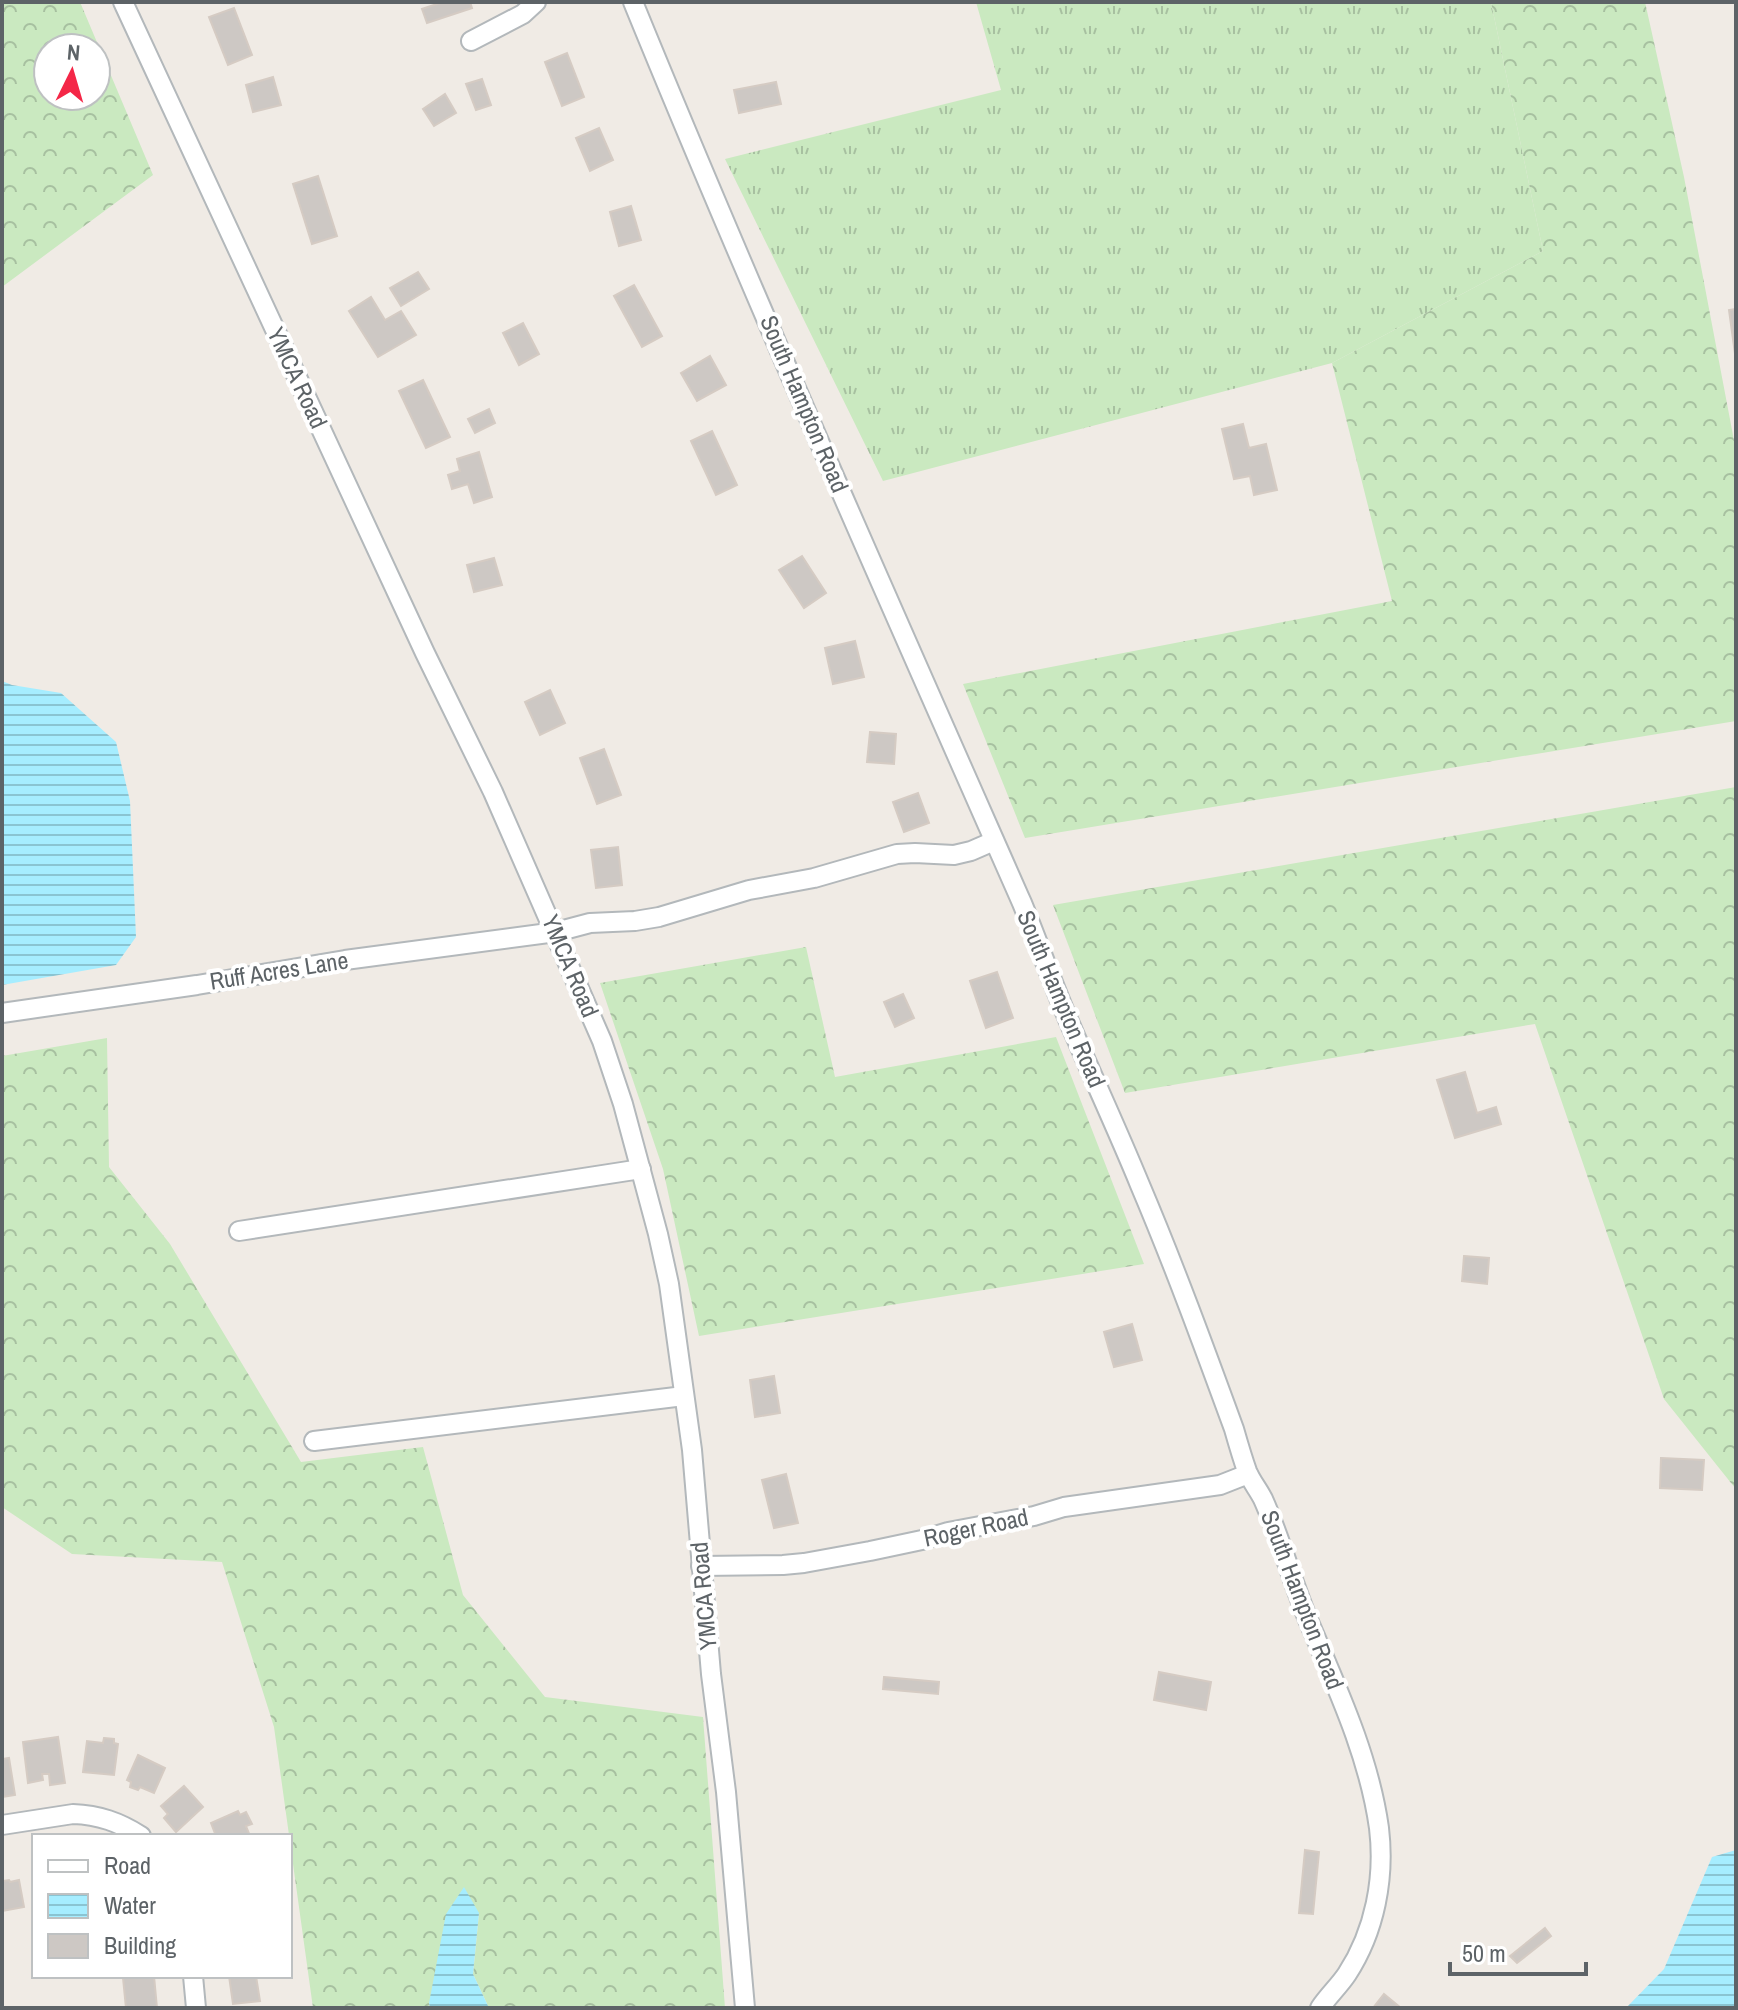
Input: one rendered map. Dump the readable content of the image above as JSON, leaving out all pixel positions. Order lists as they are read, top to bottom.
{
  "streets": {
    "street": [
      "YMCA Road",
      "South Hampton Road",
      "Ruff Acres Lane",
      "Roger Road"
    ]
  },
  "crossings": [
    ["YMCA Road", "Ruff Acres Lane"],
    ["YMCA Road", "Roger Road"],
    ["South Hampton Road", "Ruff Acres Lane"],
    ["South Hampton Road", "Roger Road"]
  ],
  "legend": ["Road", "Water", "Building"],
  "scale_bar": "50 m",
  "north": "top"
}
